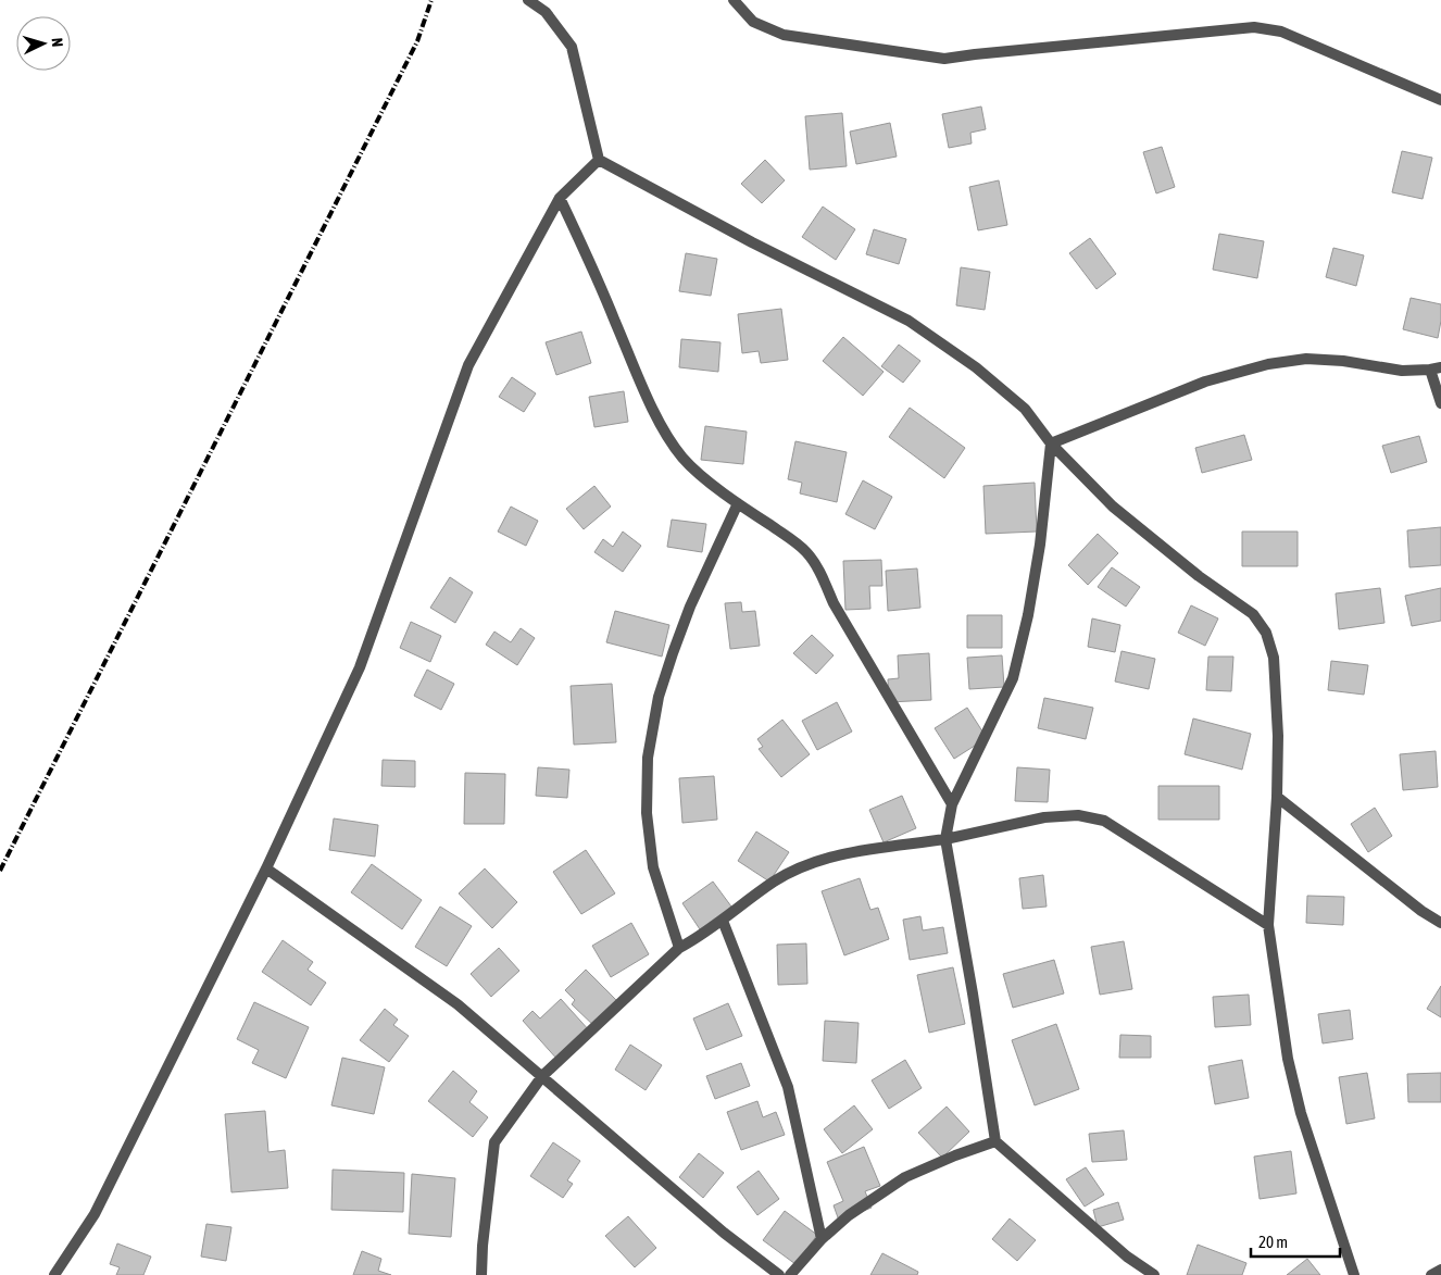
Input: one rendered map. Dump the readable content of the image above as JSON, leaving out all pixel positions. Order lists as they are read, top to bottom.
{
  "scale_bar": "20 m",
  "north": "right"
}
